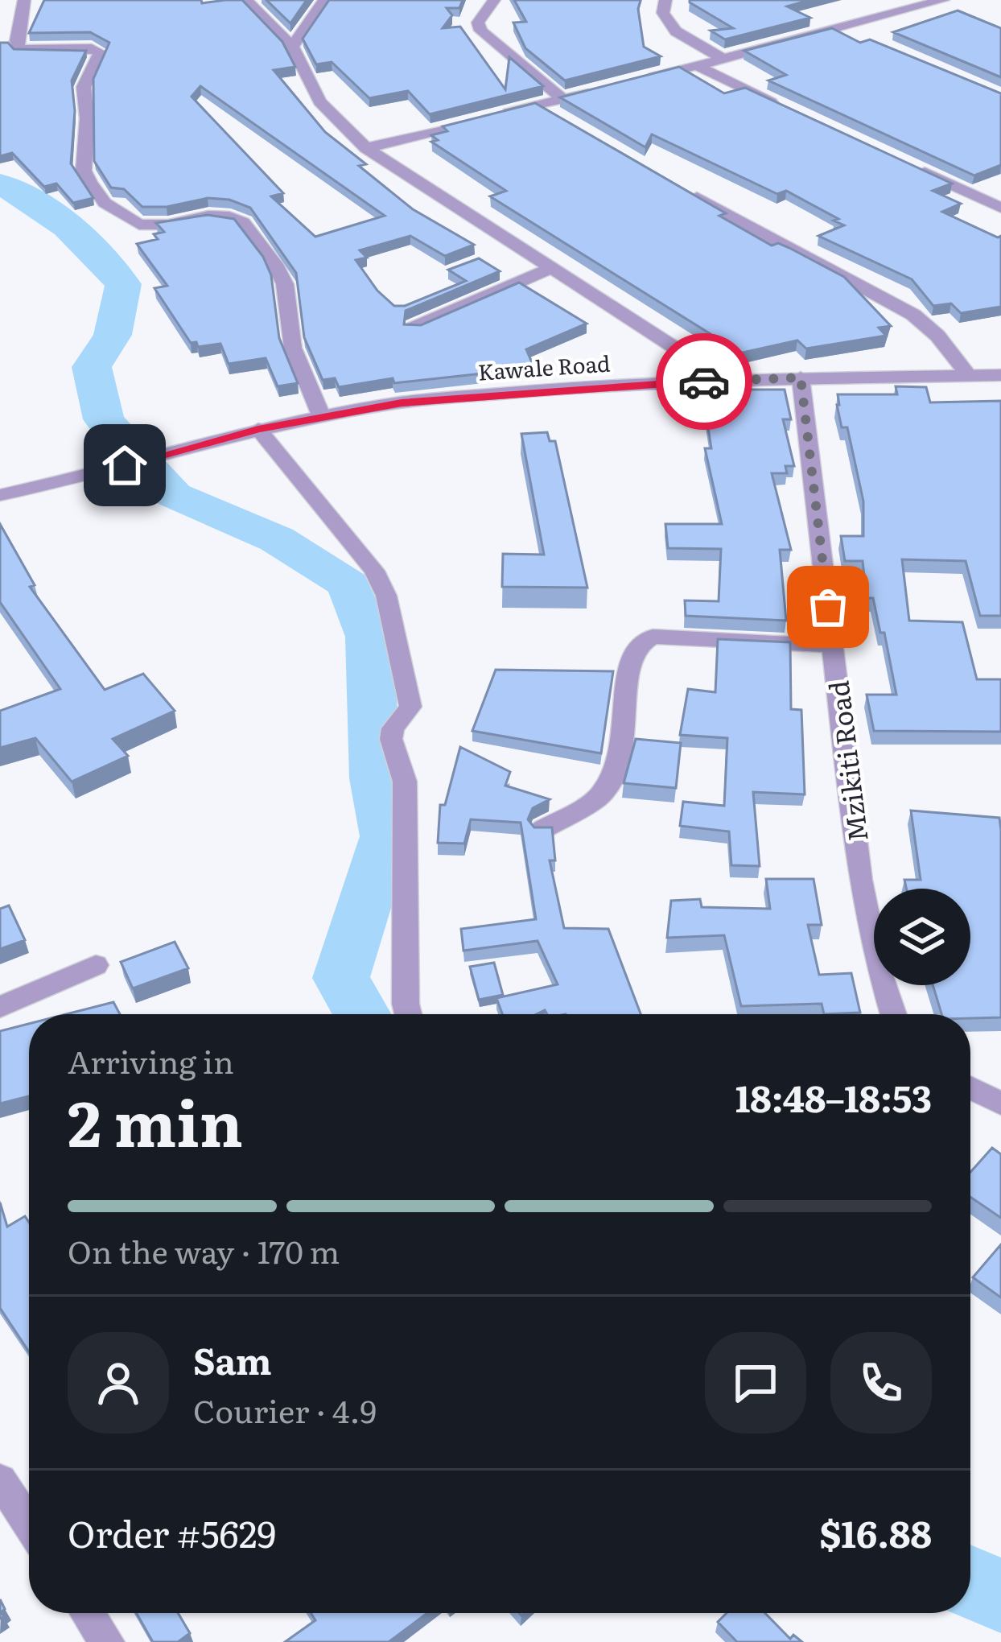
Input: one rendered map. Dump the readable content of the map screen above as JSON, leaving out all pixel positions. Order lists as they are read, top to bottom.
{
  "streets": {
    "street": ["Kawale Road", "Mzikiti Road"]
  },
  "crossings": [
    ["Kawale Road", "Mzikiti Road"]
  ],
  "page": {
    "heading": ["2 min", "Arriving in", "18:48–18:53"],
    "panel": [
      "Sam",
      "Courier · 4.9",
      "Order #5629",
      "$16.88"
    ],
    "bar": "On the way · 170 m"
  }
}
